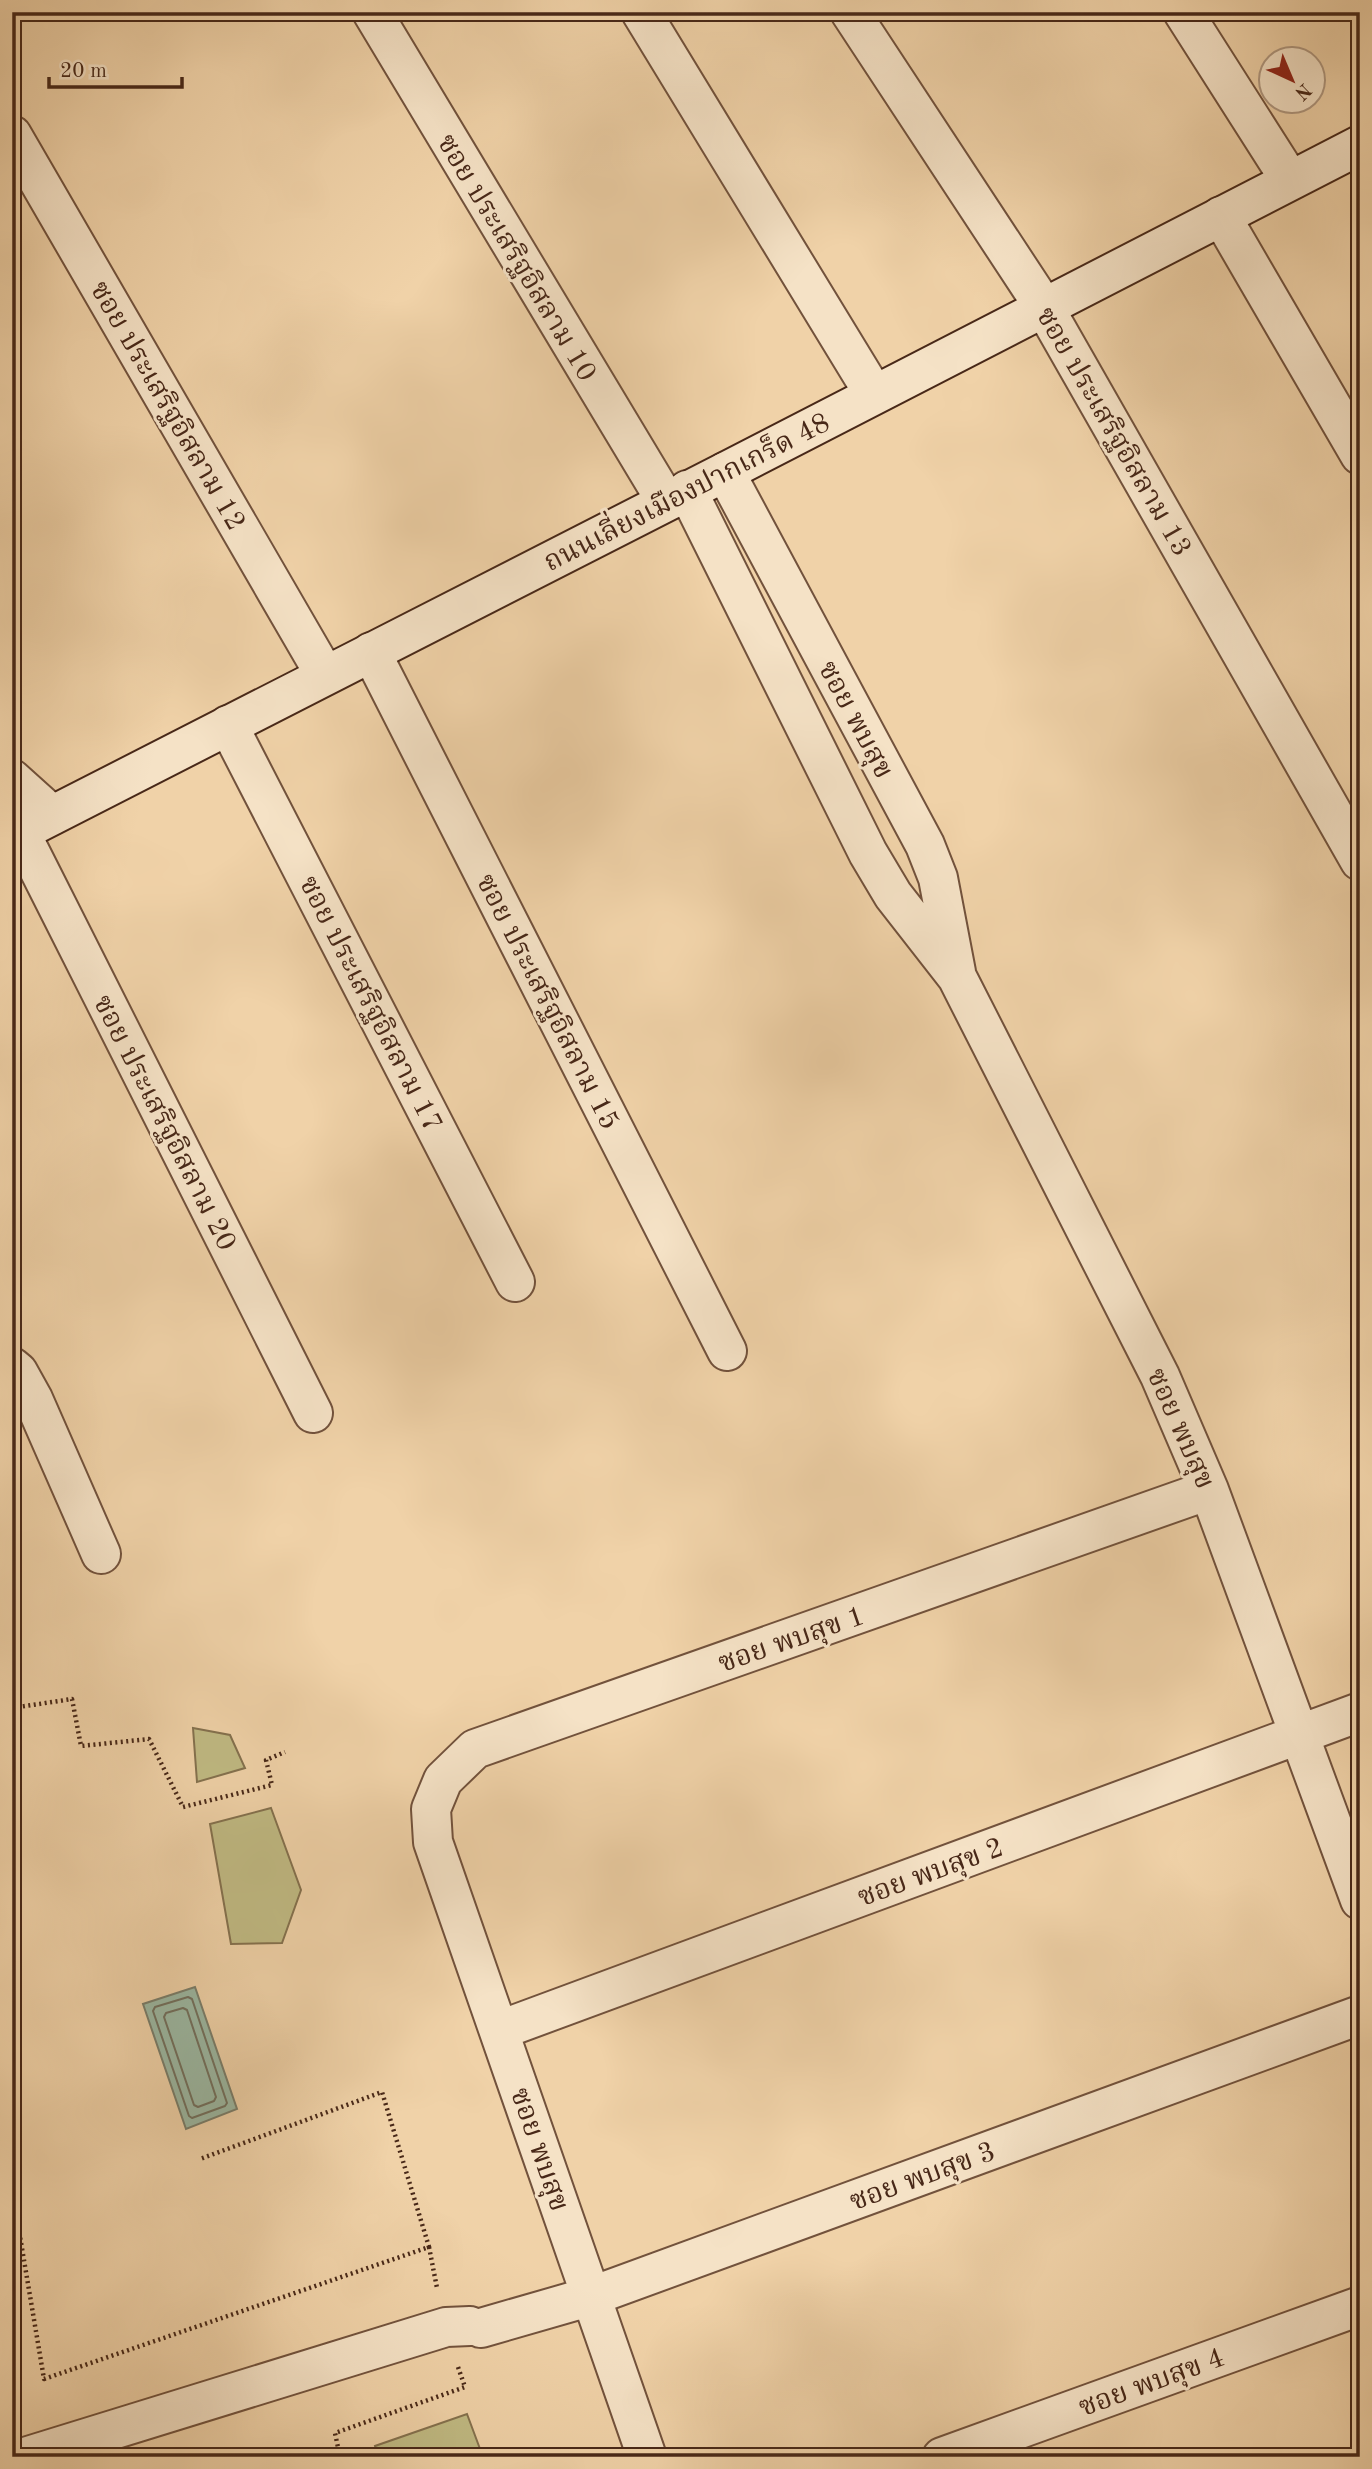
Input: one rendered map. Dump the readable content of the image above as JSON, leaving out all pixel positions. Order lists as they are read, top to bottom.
{
  "streets": {
    "street": [
      "ซอย ประเสริฐอิสลาม 10",
      "ซอย ประเสริฐอิสลาม 12",
      "ซอย ประเสริฐอิสลาม 13",
      "ถนนเลี่ยงเมืองปากเกร็ด 48",
      "ซอย พบสุข",
      "ซอย ประเสริฐอิสลาม 15",
      "ซอย ประเสริฐอิสลาม 17",
      "ซอย ประเสริฐอิสลาม 20",
      "ซอย พบสุข 1",
      "ซอย พบสุข 2",
      "ซอย พบสุข 3",
      "ซอย พบสุข 4"
    ]
  },
  "crossings": [
    ["ซอย ประเสริฐอิสลาม 10", "ถนนเลี่ยงเมืองปากเกร็ด 48"],
    ["ซอย ประเสริฐอิสลาม 10", "ซอย พบสุข"],
    ["ซอย ประเสริฐอิสลาม 12", "ถนนเลี่ยงเมืองปากเกร็ด 48"],
    ["ซอย ประเสริฐอิสลาม 13", "ถนนเลี่ยงเมืองปากเกร็ด 48"],
    ["ถนนเลี่ยงเมืองปากเกร็ด 48", "ซอย พบสุข"],
    ["ถนนเลี่ยงเมืองปากเกร็ด 48", "ซอย ประเสริฐอิสลาม 15"],
    ["ถนนเลี่ยงเมืองปากเกร็ด 48", "ซอย ประเสริฐอิสลาม 17"],
    ["ถนนเลี่ยงเมืองปากเกร็ด 48", "ซอย ประเสริฐอิสลาม 20"],
    ["ซอย พบสุข", "ซอย พบสุข 1"],
    ["ซอย พบสุข", "ซอย พบสุข 2"],
    ["ซอย พบสุข", "ซอย พบสุข 3"]
  ],
  "scale_bar": "20 m",
  "north": "bottom right"
}
